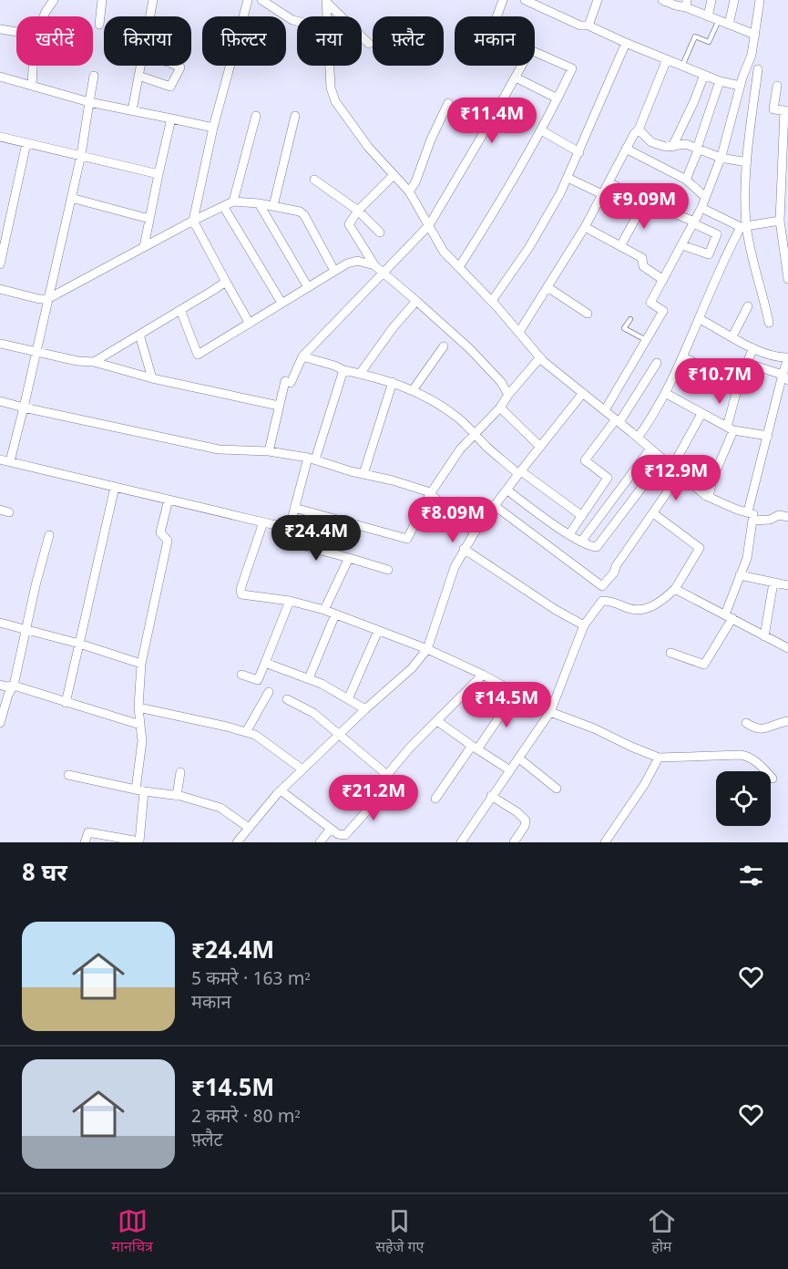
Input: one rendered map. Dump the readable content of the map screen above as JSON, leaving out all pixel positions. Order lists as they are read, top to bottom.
{
  "page": {
    "chip": [
      "खरीदें",
      "किराया",
      "फ़िल्टर",
      "नया",
      "फ़्लैट",
      "मकान"
    ],
    "price": [
      "₹11.4M",
      "₹9.09M",
      "₹10.7M",
      "₹12.9M",
      "₹8.09M",
      "₹24.4M",
      "₹14.5M",
      "₹21.2M"
    ],
    "heading": "8 घर",
    "list": [
      {
        "name": "₹24.4M",
        "note": "5 कमरे · 163 m² · मकान"
      },
      {
        "name": "₹14.5M",
        "note": "2 कमरे · 80 m² · फ़्लैट"
      }
    ],
    "tabs": ["मानचित्र", "सहेजे गए", "होम"]
  }
}
